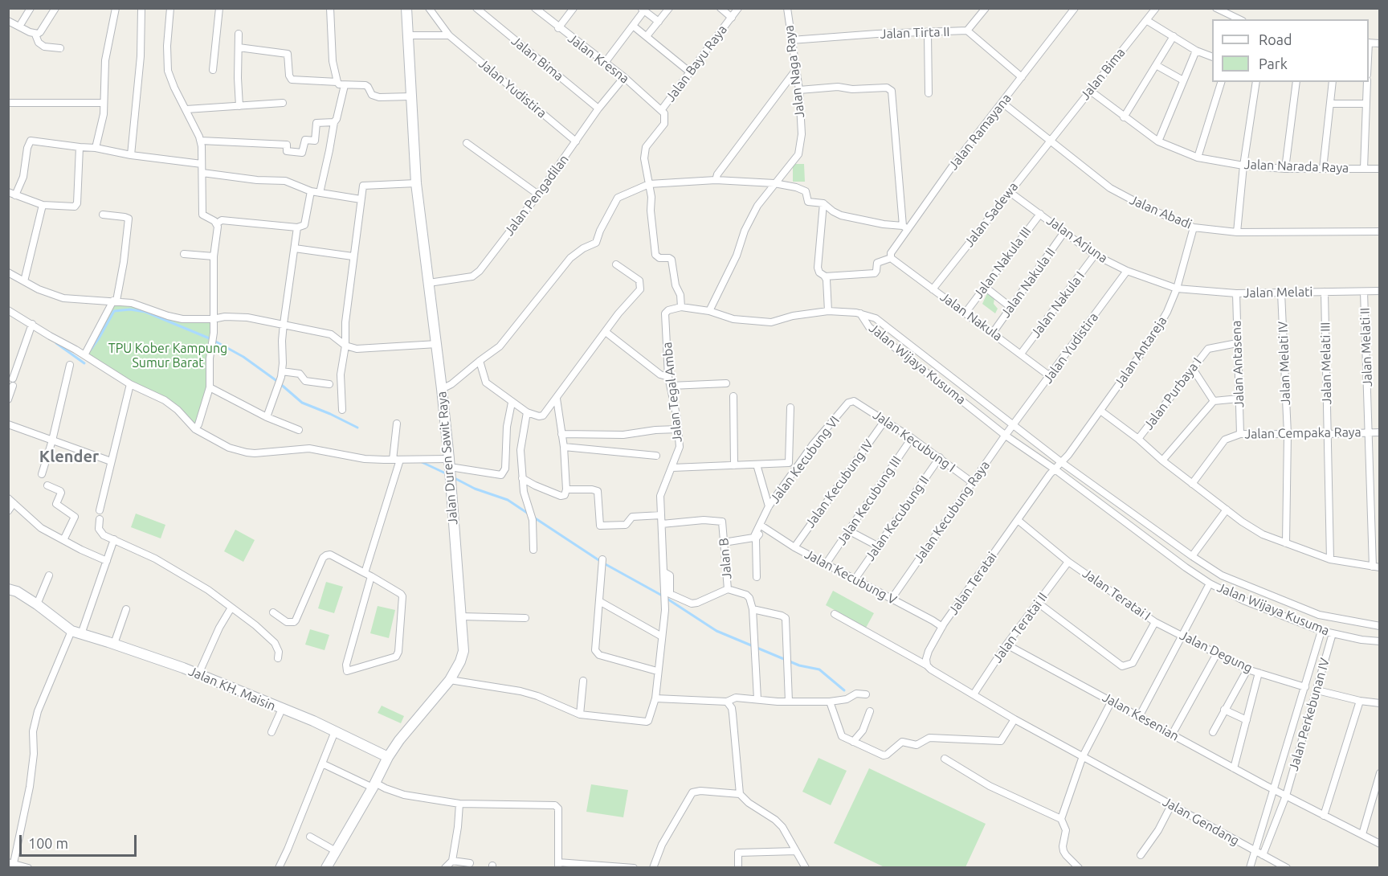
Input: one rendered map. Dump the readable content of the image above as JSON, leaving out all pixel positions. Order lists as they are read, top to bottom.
{
  "streets": {
    "street": [
      "Jalan Tirta II",
      "Jalan Bima",
      "Jalan Kresna",
      "Jalan Bayu Raya",
      "Jalan Naga Raya",
      "Jalan Yudistira",
      "Jalan Ramayana",
      "Jalan Narada Raya",
      "Jalan Pengadilan",
      "Jalan Abadi",
      "Jalan Sadewa",
      "Jalan Arjuna",
      "Jalan Nakula III",
      "Jalan Nakula II",
      "Jalan Melati",
      "Jalan Nakula I",
      "Jalan Nakula",
      "Jalan Melati II",
      "Jalan Antareja",
      "Jalan Melati IV",
      "Jalan Melati III",
      "Jalan Wijaya Kusuma",
      "Jalan Antasena",
      "Jalan Tegal Amba",
      "Jalan Purbaya I",
      "Jalan Cempaka Raya",
      "Jalan Kecubung I",
      "Jalan Duren Sawit Raya",
      "Jalan Kecubung VI",
      "Jalan Kecubung IV",
      "Jalan Kecubung III",
      "Jalan Kecubung Raya",
      "Jalan Kecubung II",
      "Jalan B",
      "Jalan Kecubung V",
      "Jalan Teratai",
      "Jalan Teratai I",
      "Jalan Teratai II",
      "Jalan Degung",
      "Jalan KH. Maisin",
      "Jalan Perkebunan IV",
      "Jalan Kesenian",
      "Jalan Gendang"
    ]
  },
  "crossings": [
    ["Jalan Tirta II", "Jalan Naga Raya"],
    ["Jalan Tirta II", "Jalan Ramayana"],
    ["Jalan Bima", "Jalan Narada Raya"],
    ["Jalan Bima", "Jalan Pengadilan"],
    ["Jalan Bima", "Jalan Abadi"],
    ["Jalan Bima", "Jalan Sadewa"],
    ["Jalan Kresna", "Jalan Bayu Raya"],
    ["Jalan Kresna", "Jalan Pengadilan"],
    ["Jalan Yudistira", "Jalan Pengadilan"],
    ["Jalan Yudistira", "Jalan Arjuna"],
    ["Jalan Yudistira", "Jalan Nakula"],
    ["Jalan Yudistira", "Jalan Wijaya Kusuma"],
    ["Jalan Yudistira", "Jalan Kecubung Raya"],
    ["Jalan Ramayana", "Jalan Abadi"],
    ["Jalan Ramayana", "Jalan Nakula"],
    ["Jalan Pengadilan", "Jalan Duren Sawit Raya"],
    ["Jalan Abadi", "Jalan Sadewa"],
    ["Jalan Abadi", "Jalan Antareja"],
    ["Jalan Sadewa", "Jalan Arjuna"],
    ["Jalan Sadewa", "Jalan Nakula"],
    ["Jalan Arjuna", "Jalan Nakula III"],
    ["Jalan Arjuna", "Jalan Nakula II"],
    ["Jalan Arjuna", "Jalan Melati"],
    ["Jalan Arjuna", "Jalan Nakula I"],
    ["Jalan Arjuna", "Jalan Antareja"],
    ["Jalan Nakula III", "Jalan Nakula"],
    ["Jalan Nakula II", "Jalan Nakula"],
    ["Jalan Melati", "Jalan Melati II"],
    ["Jalan Melati", "Jalan Antareja"],
    ["Jalan Melati", "Jalan Melati IV"],
    ["Jalan Melati", "Jalan Melati III"],
    ["Jalan Melati", "Jalan Antasena"],
    ["Jalan Nakula I", "Jalan Nakula"],
    ["Jalan Melati II", "Jalan Cempaka Raya"],
    ["Jalan Antareja", "Jalan Wijaya Kusuma"],
    ["Jalan Antareja", "Jalan Teratai"],
    ["Jalan Melati IV", "Jalan Cempaka Raya"],
    ["Jalan Melati III", "Jalan Cempaka Raya"],
    ["Jalan Wijaya Kusuma", "Jalan Kecubung Raya"],
    ["Jalan Wijaya Kusuma", "Jalan Teratai"],
    ["Jalan Wijaya Kusuma", "Jalan Perkebunan IV"],
    ["Jalan Wijaya Kusuma", "Jalan Gendang"],
    ["Jalan Antasena", "Jalan Purbaya I"],
    ["Jalan Antasena", "Jalan Cempaka Raya"],
    ["Jalan Tegal Amba", "Jalan B"],
    ["Jalan Kecubung I", "Jalan Kecubung VI"],
    ["Jalan Kecubung I", "Jalan Kecubung IV"],
    ["Jalan Kecubung I", "Jalan Kecubung III"],
    ["Jalan Kecubung I", "Jalan Kecubung Raya"],
    ["Jalan Kecubung I", "Jalan Kecubung II"],
    ["Jalan Duren Sawit Raya", "Jalan KH. Maisin"],
    ["Jalan Kecubung VI", "Jalan Kecubung V"],
    ["Jalan Kecubung IV", "Jalan Kecubung V"],
    ["Jalan Kecubung III", "Jalan Kecubung V"],
    ["Jalan Kecubung Raya", "Jalan Kecubung V"],
    ["Jalan Kecubung II", "Jalan Kecubung V"],
    ["Jalan Kecubung V", "Jalan Teratai"],
    ["Jalan Teratai", "Jalan Teratai I"],
    ["Jalan Teratai I", "Jalan Teratai II"],
    ["Jalan Teratai I", "Jalan Degung"],
    ["Jalan Teratai II", "Jalan Kesenian"],
    ["Jalan Teratai II", "Jalan Gendang"],
    ["Jalan Degung", "Jalan Gendang"],
    ["Jalan Perkebunan IV", "Jalan Kesenian"],
    ["Jalan Kesenian", "Jalan Gendang"]
  ],
  "districts": ["Klender"],
  "parks": ["TPU Kober Kampung Sumur Barat"],
  "legend": ["Road", "Park"],
  "scale_bar": "100 m"
}
